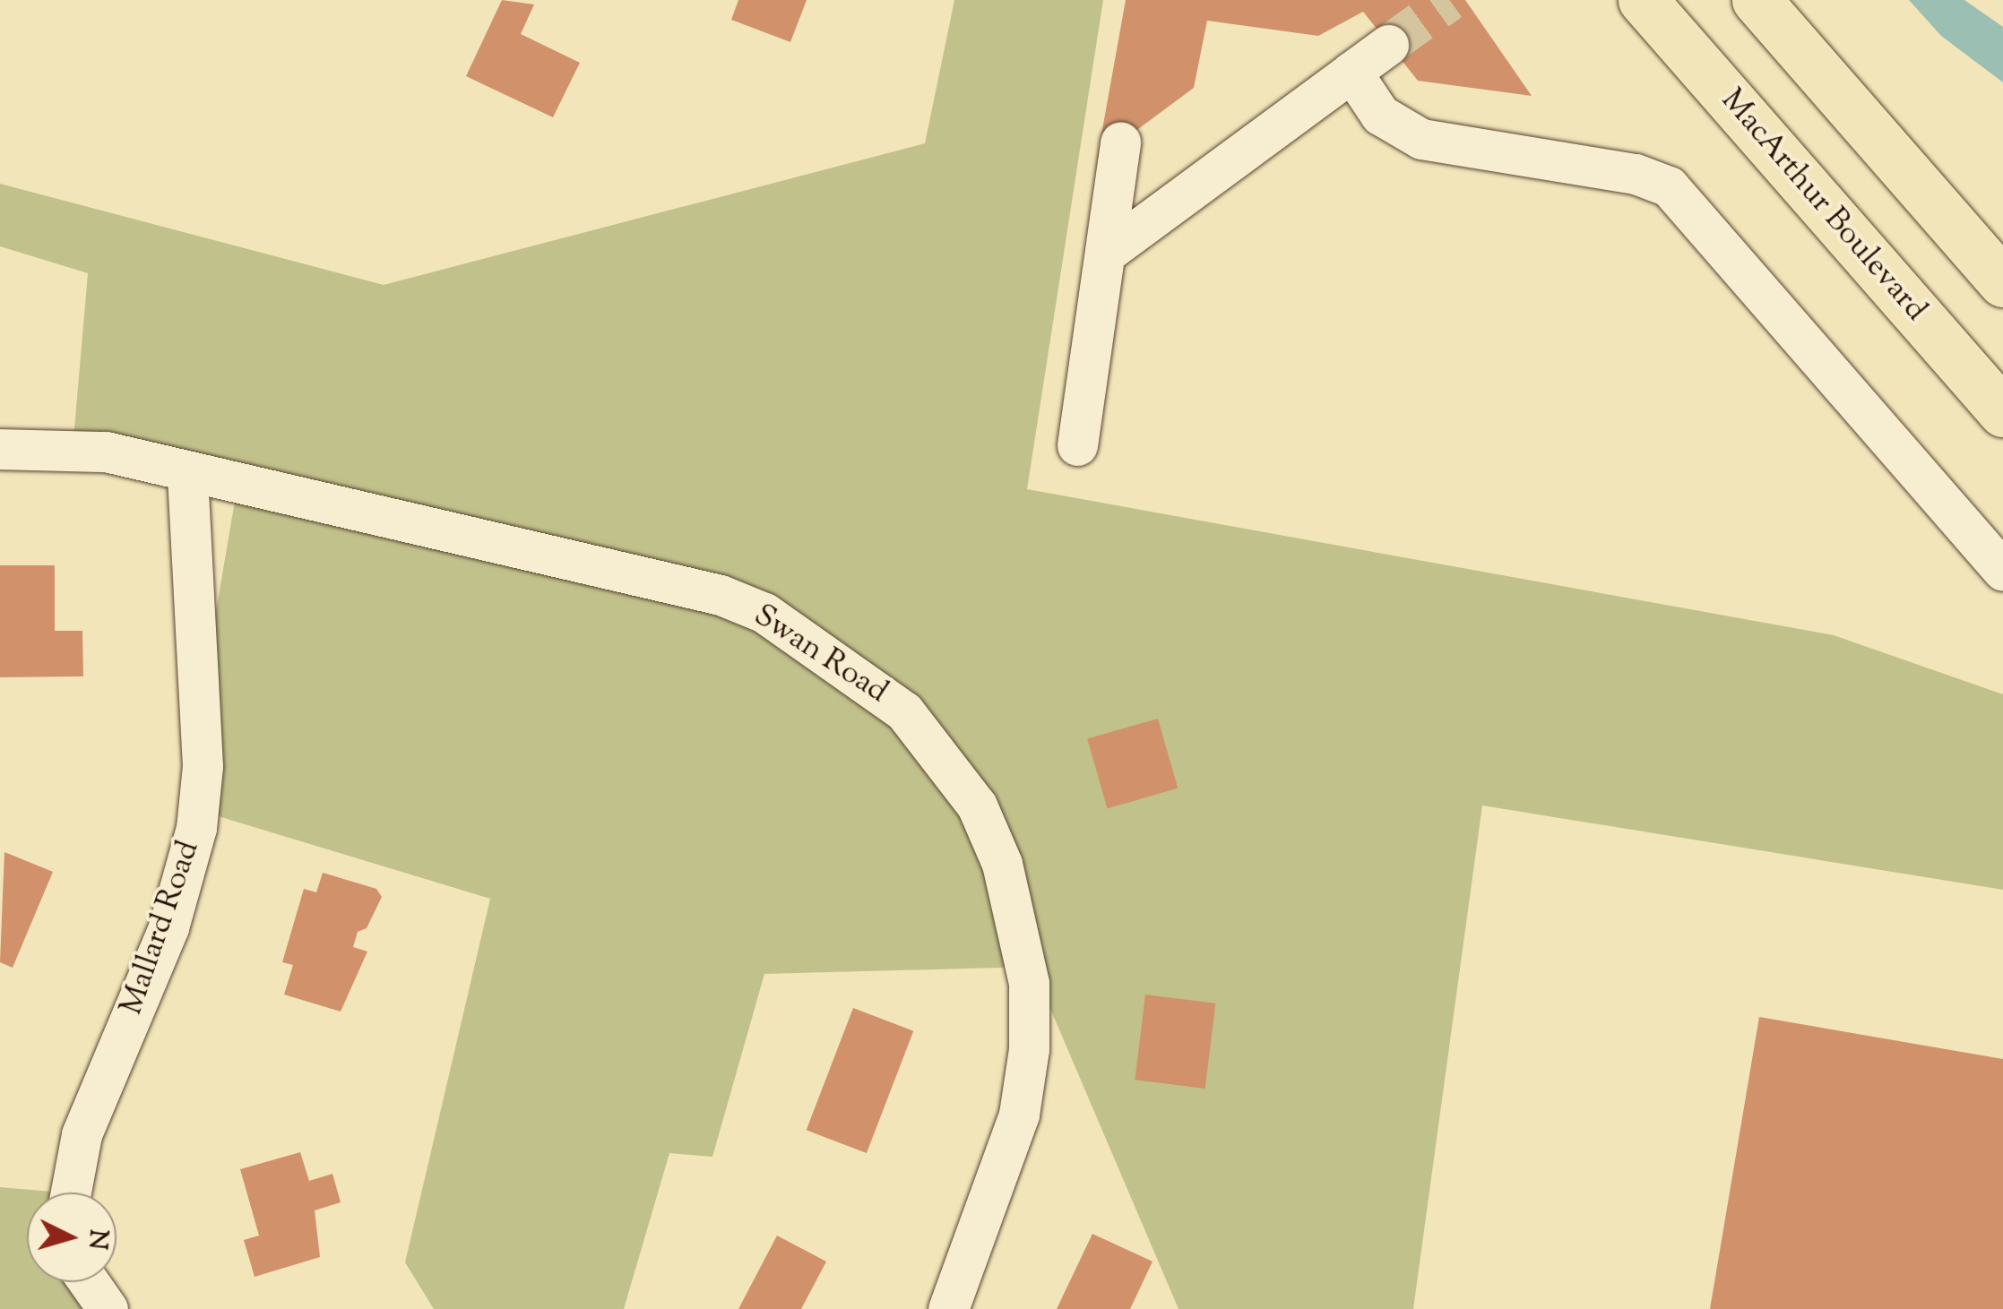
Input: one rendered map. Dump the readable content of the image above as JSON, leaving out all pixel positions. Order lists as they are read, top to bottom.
{
  "streets": {
    "main road": ["MacArthur Boulevard"],
    "street": ["Swan Road", "Mallard Road"]
  },
  "crossings": [
    ["Swan Road", "Mallard Road"]
  ],
  "north": "right"
}
